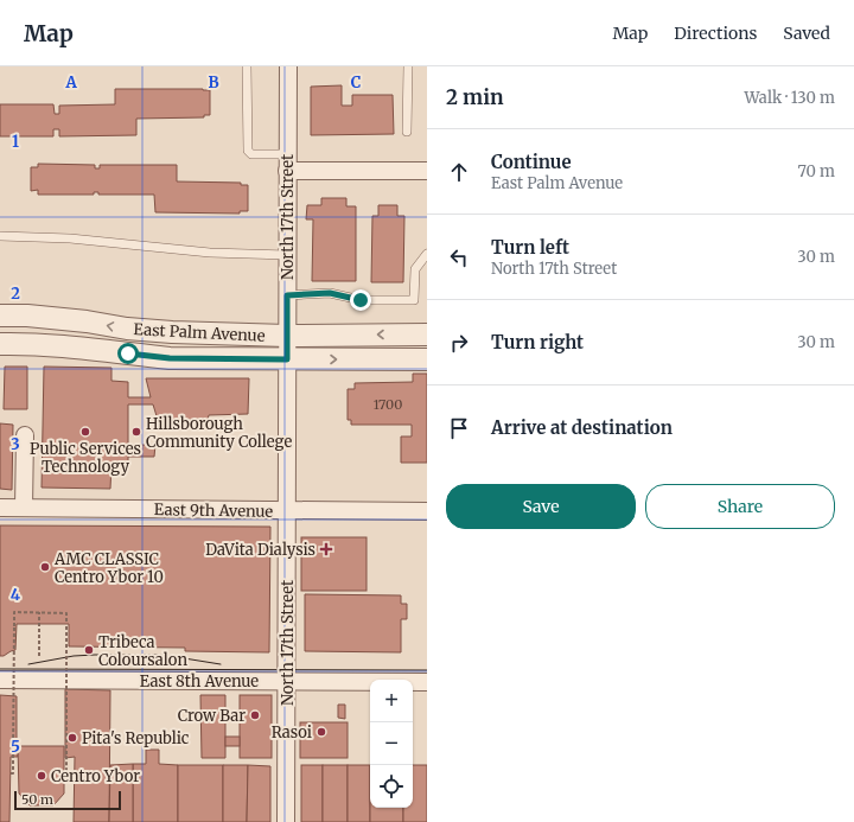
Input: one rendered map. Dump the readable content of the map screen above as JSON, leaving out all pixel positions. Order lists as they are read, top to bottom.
{
  "streets": {
    "street": [
      "North 17th Street",
      "East Palm Avenue",
      "East 9th Avenue",
      "East 8th Avenue"
    ]
  },
  "crossings": [
    ["North 17th Street", "East Palm Avenue"],
    ["North 17th Street", "East 9th Avenue"],
    ["North 17th Street", "East 8th Avenue"]
  ],
  "places": {
    "other": [
      "Public Services Technology",
      "Hillsborough Community College",
      "AMC CLASSIC Centro Ybor 10",
      "Tribeca Coloursalon",
      "Crow Bar",
      "Rasoi",
      "Pita's Republic",
      "Centro Ybor"
    ],
    "health": ["DaVita Dialysis"]
  },
  "house_numbers": ["1700"],
  "scale_bar": "50 m",
  "page": {
    "header": "Map",
    "nav": ["Map", "Directions", "Saved"],
    "heading": ["2 min", "Walk · 130 m"],
    "list": [
      ["Continue", "East Palm Avenue", "70 m"],
      ["Turn left", "North 17th Street", "30 m"],
      ["Turn right", "30 m"],
      "Arrive at destination"
    ],
    "buttons": ["Save", "Share"],
    "map_buttons": ["+", "−"],
    "scale": "50 m"
  },
  "grid": {
    "columns": ["A", "B", "C"],
    "rows": [
      "1",
      "2",
      "3",
      "4",
      "5"
    ]
  }
}
